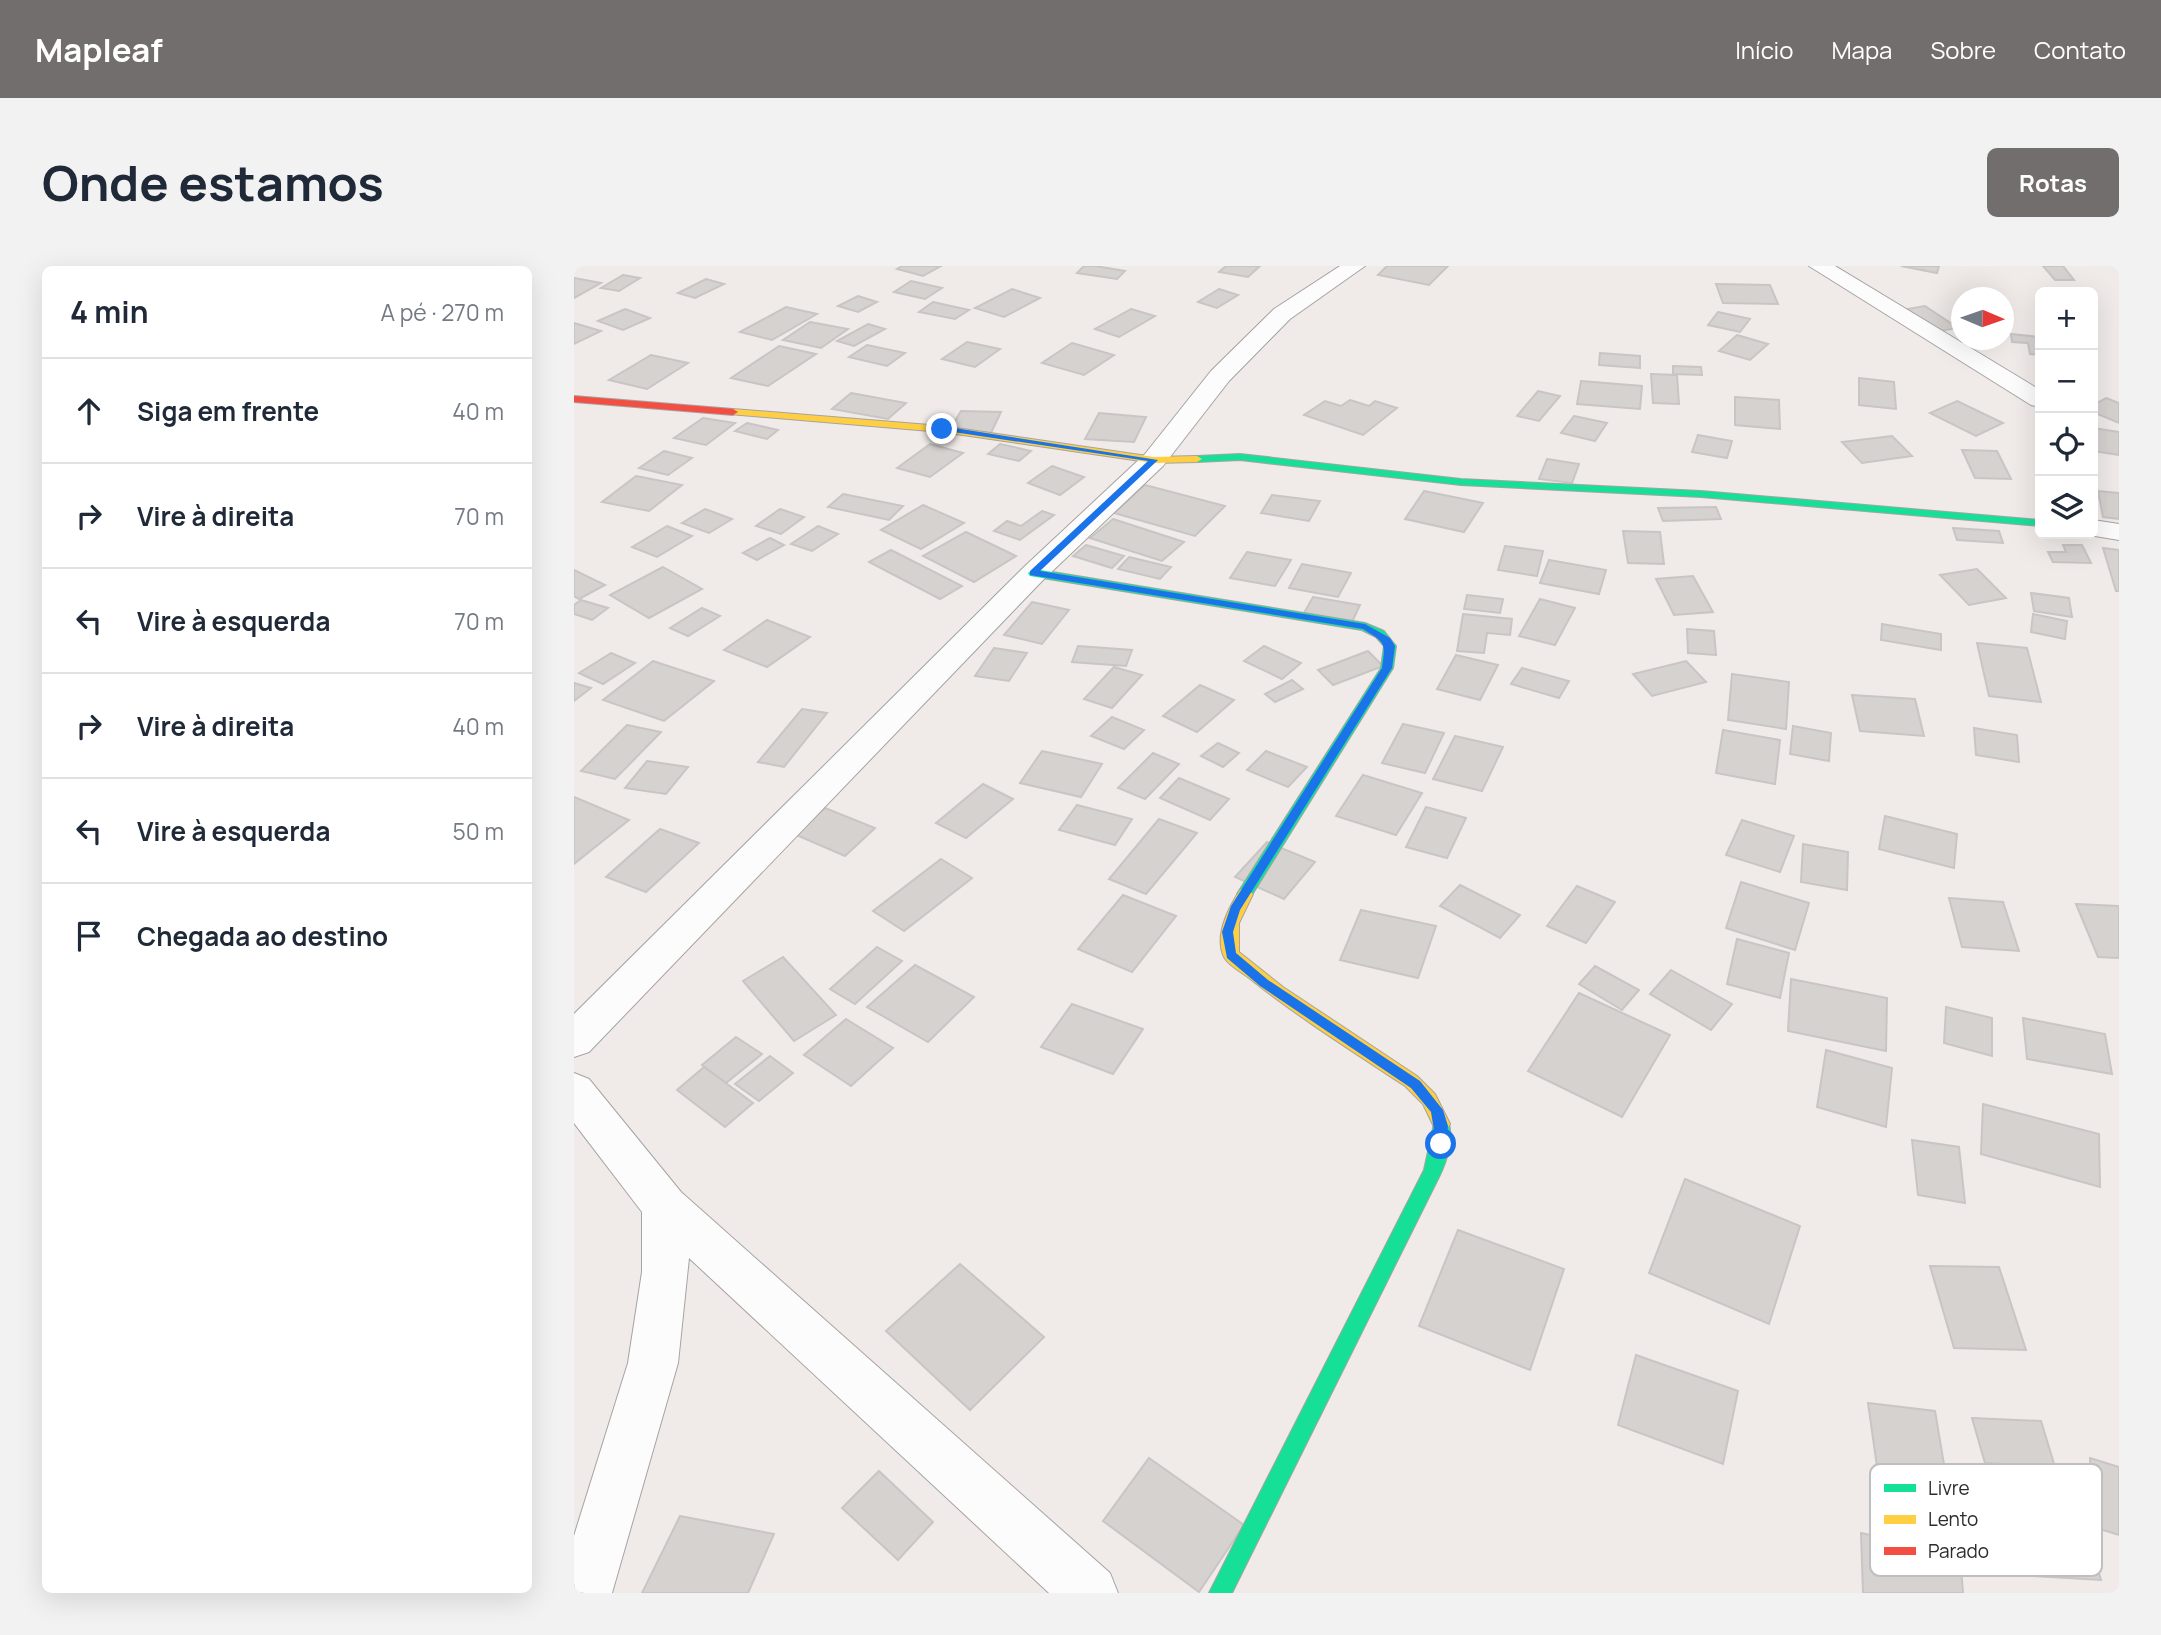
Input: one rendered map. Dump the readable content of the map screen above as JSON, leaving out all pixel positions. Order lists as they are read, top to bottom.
{
  "legend": ["Livre", "Lento", "Parado"],
  "north": "right",
  "page": {
    "header": "Mapleaf",
    "nav": [
      "Início",
      "Mapa",
      "Sobre",
      "Contato"
    ],
    "buttons": "Rotas",
    "title": "Onde estamos",
    "heading": ["4 min", "A pé · 270 m"],
    "map_buttons": ["+", "−"],
    "list": [
      ["Siga em frente", "40 m"],
      ["Vire à direita", "70 m"],
      ["Vire à esquerda", "70 m"],
      ["Vire à direita", "40 m"],
      ["Vire à esquerda", "50 m"],
      "Chegada ao destino"
    ]
  }
}
